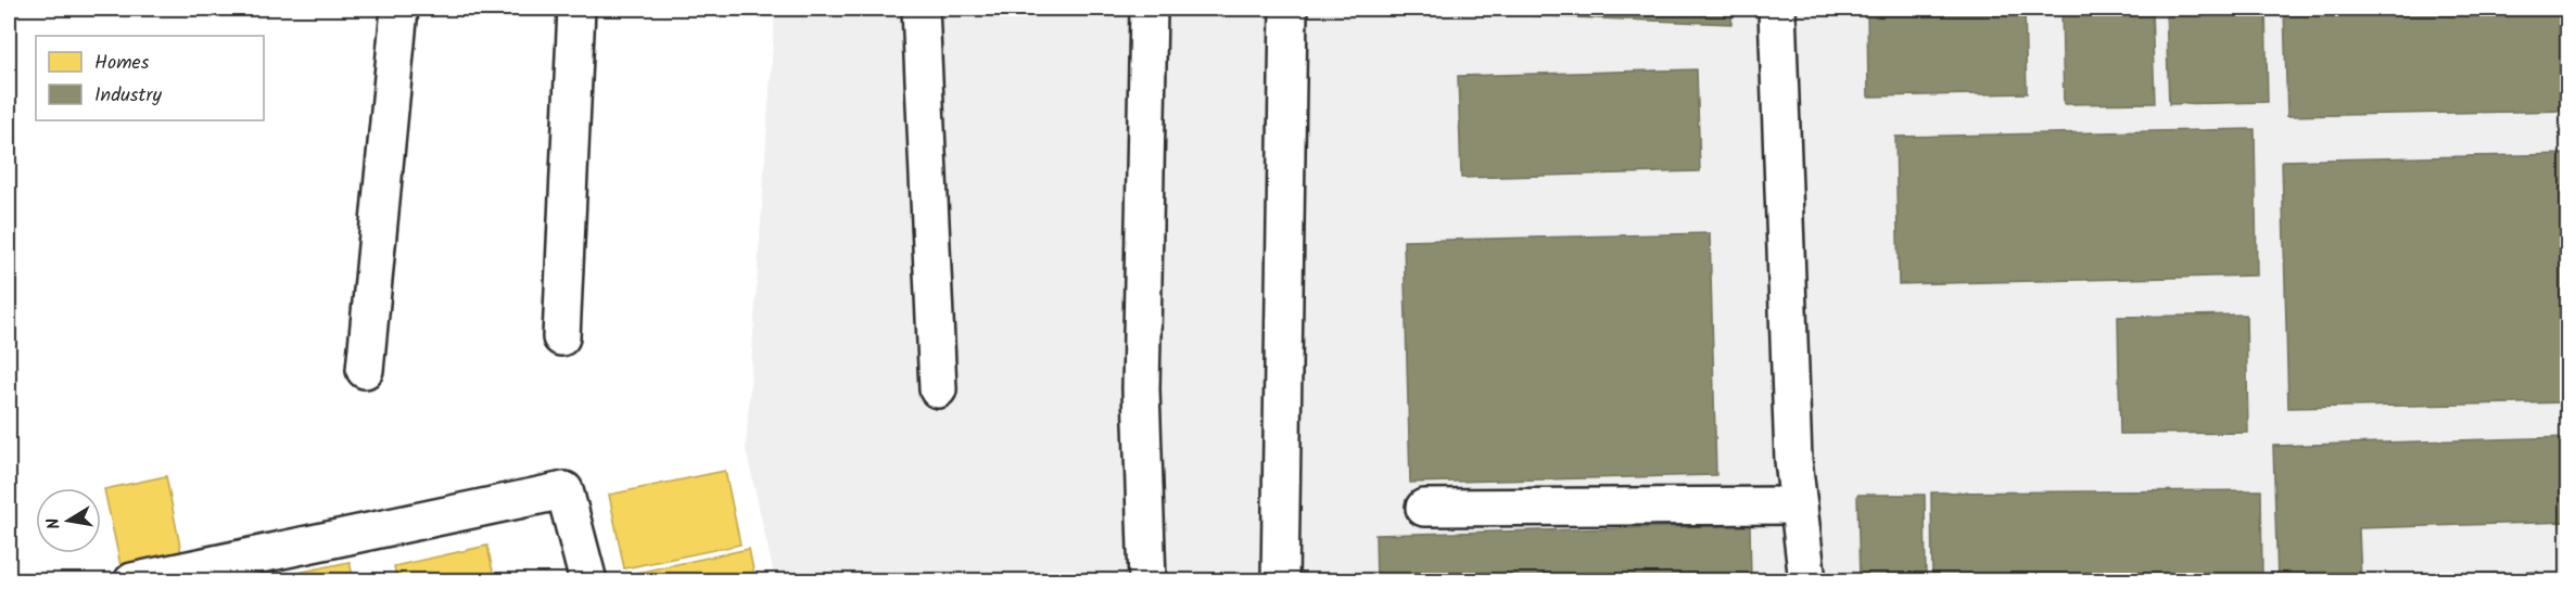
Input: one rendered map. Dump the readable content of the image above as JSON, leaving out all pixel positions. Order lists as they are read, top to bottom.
{
  "legend": ["Homes", "Industry"],
  "north": "left"
}
